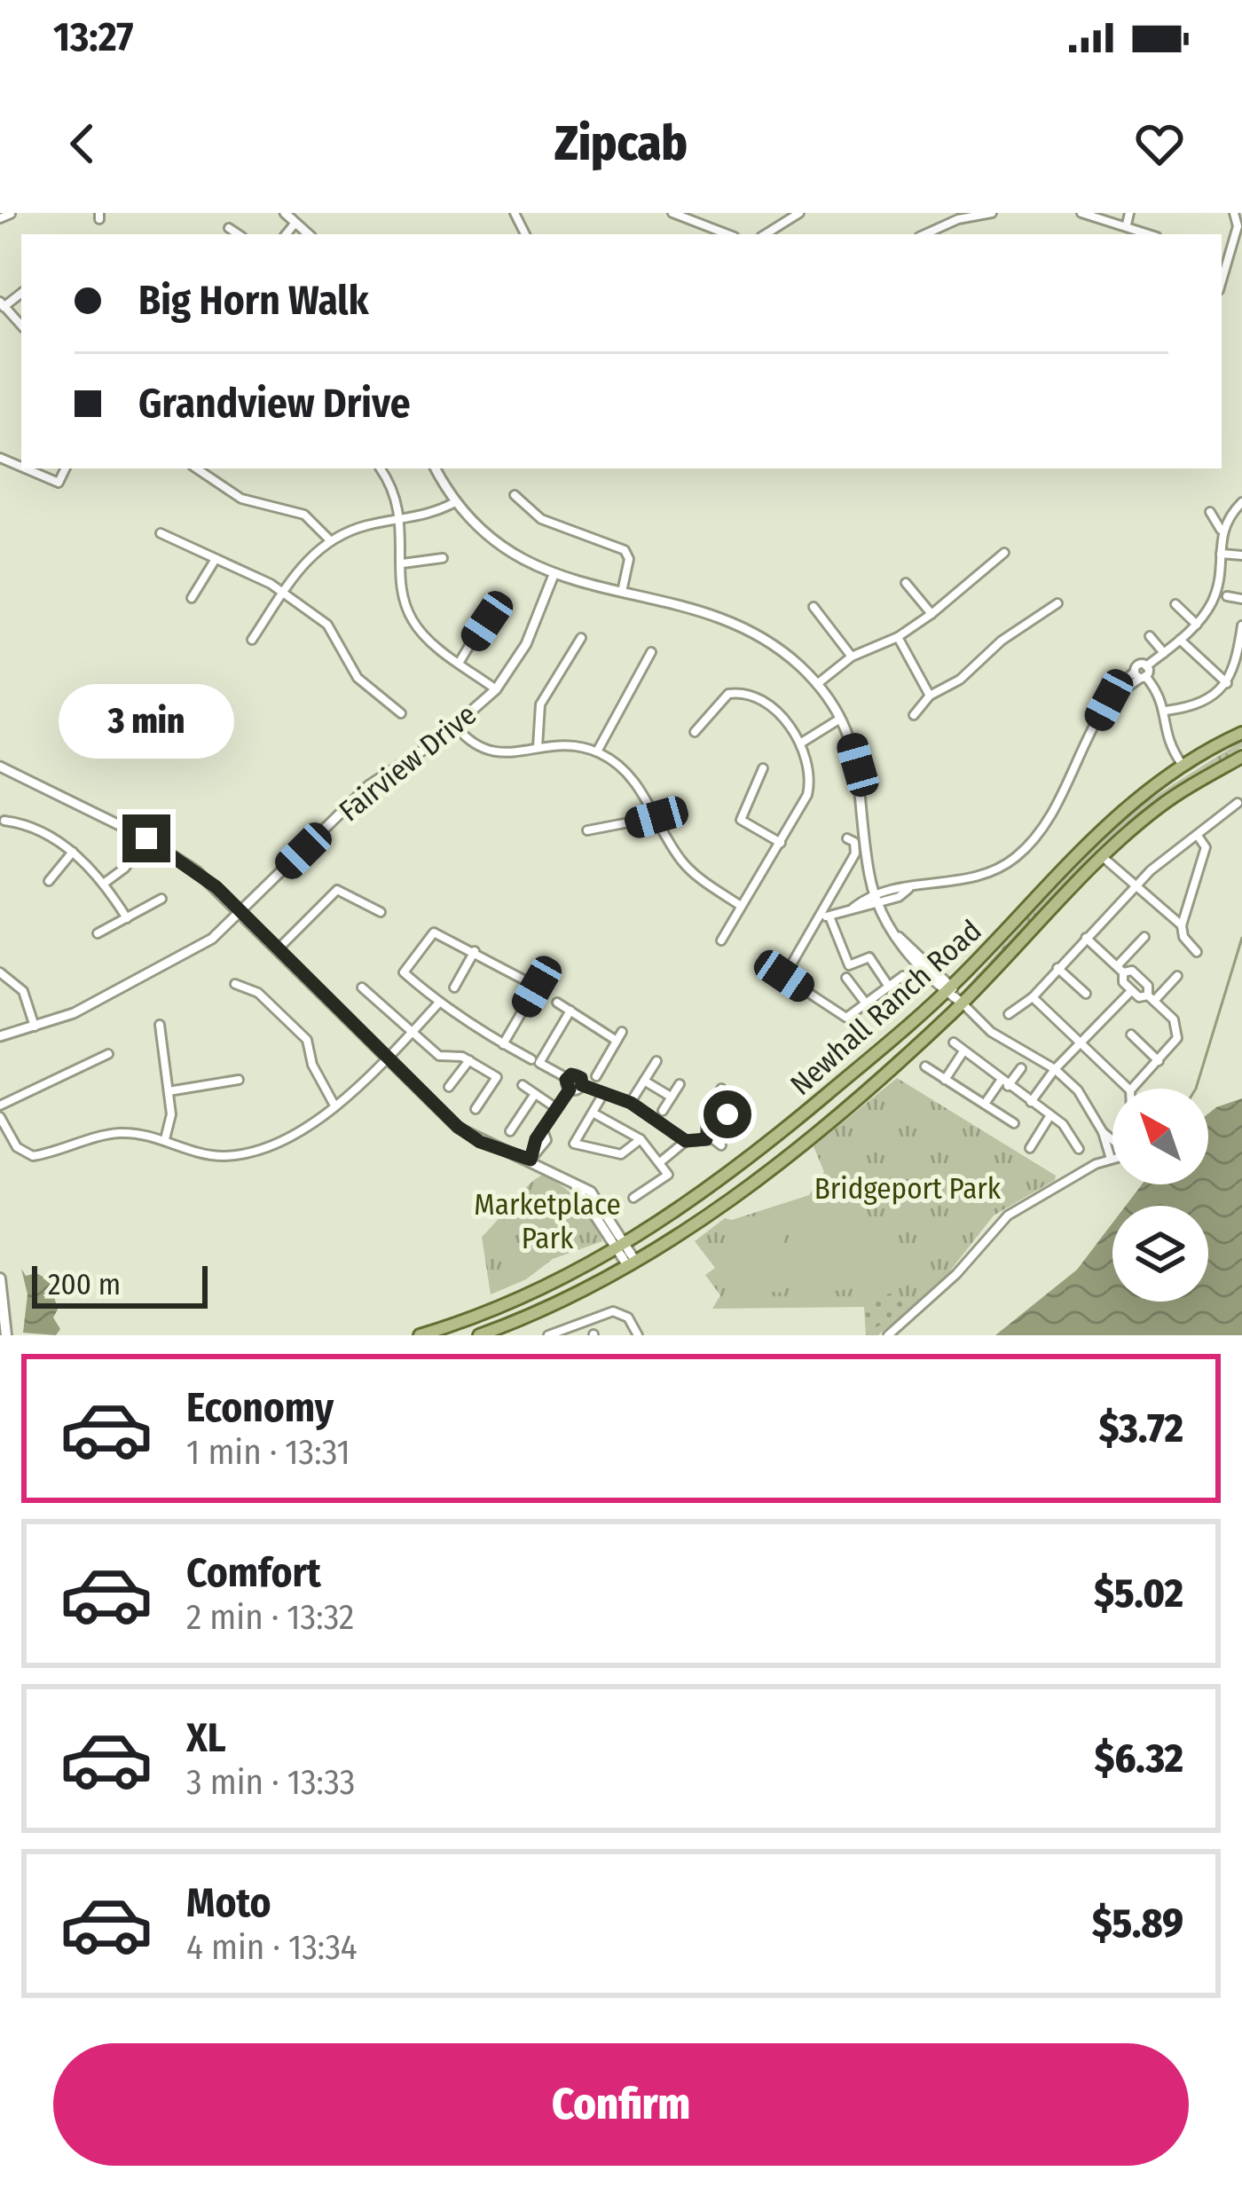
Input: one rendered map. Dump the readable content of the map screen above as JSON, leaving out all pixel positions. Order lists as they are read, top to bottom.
{
  "streets": {
    "main road": ["Newhall Ranch Road"],
    "street": ["Fairview Drive"]
  },
  "parks": ["Bridgeport Park", "Marketplace Park"],
  "scale_bar": "200 m",
  "north": "top left",
  "page": {
    "status": "13:27",
    "header": "Zipcab",
    "banner": ["Big Horn Walk", "Grandview Drive"],
    "bubble": "3 min",
    "scale": "200 m",
    "list": [
      {
        "name": "Economy",
        "note": "1 min · 13:31",
        "value": "$3.72"
      },
      {
        "name": "Comfort",
        "note": "2 min · 13:32",
        "value": "$5.02"
      },
      {
        "name": "XL",
        "note": "3 min · 13:33",
        "value": "$6.32"
      },
      {
        "name": "Moto",
        "note": "4 min · 13:34",
        "value": "$5.89"
      }
    ],
    "buttons": "Confirm"
  }
}
